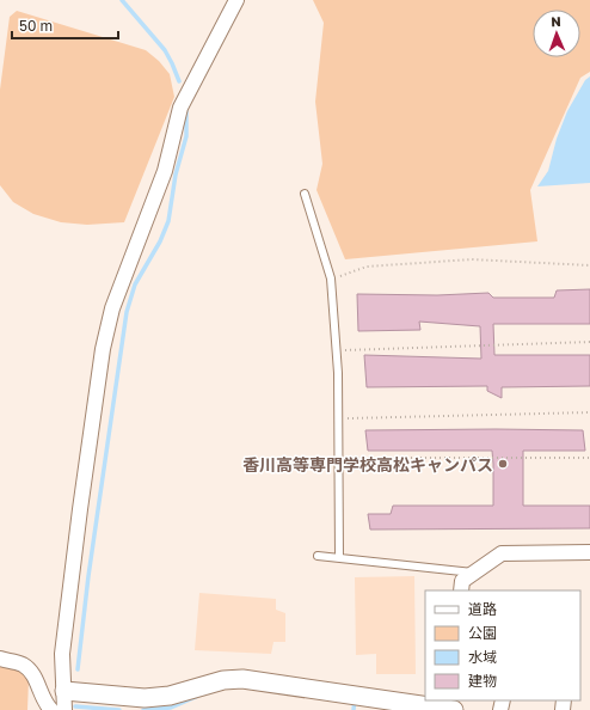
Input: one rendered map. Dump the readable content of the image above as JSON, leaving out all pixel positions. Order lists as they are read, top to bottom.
{
  "places": ["香川高等専門学校高松キャンパス"],
  "legend": [
    "道路",
    "公園",
    "水域",
    "建物"
  ],
  "scale_bar": "50 m",
  "north": "top"
}
